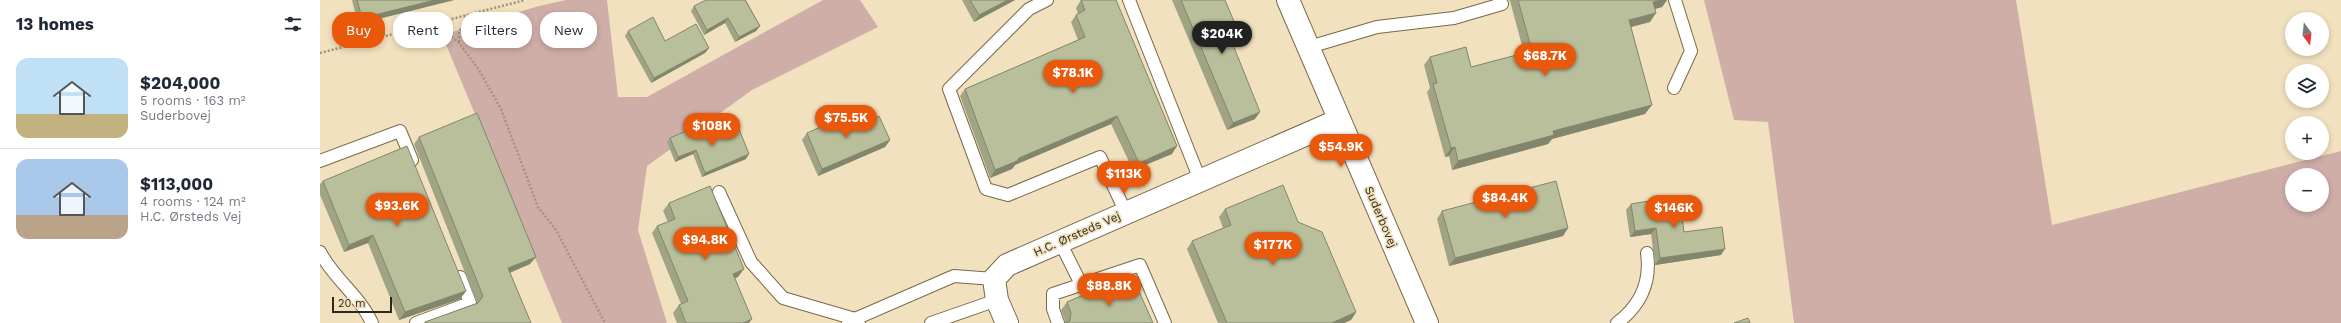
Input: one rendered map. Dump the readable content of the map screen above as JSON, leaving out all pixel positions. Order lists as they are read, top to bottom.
{
  "streets": {
    "street": ["Suderbovej", "H.C. Ørsteds Vej"]
  },
  "crossings": [
    ["Suderbovej", "H.C. Ørsteds Vej"]
  ],
  "scale_bar": "20 m",
  "north": "bottom",
  "page": {
    "heading": "13 homes",
    "map_buttons": ["+", "−"],
    "chip": [
      "Buy",
      "Rent",
      "Filters",
      "New"
    ],
    "price": [
      "$204K",
      "$68.7K",
      "$78.1K",
      "$75.5K",
      "$108K",
      "$54.9K",
      "$113K",
      "$84.4K",
      "$93.6K",
      "$146K",
      "$94.8K",
      "$177K",
      "$88.8K"
    ],
    "list": [
      {
        "name": "$204,000",
        "note": "5 rooms · 163 m² · Suderbovej"
      },
      {
        "name": "$113,000",
        "note": "4 rooms · 124 m² · H.C. Ørsteds Vej"
      }
    ],
    "scale": "20 m"
  }
}
